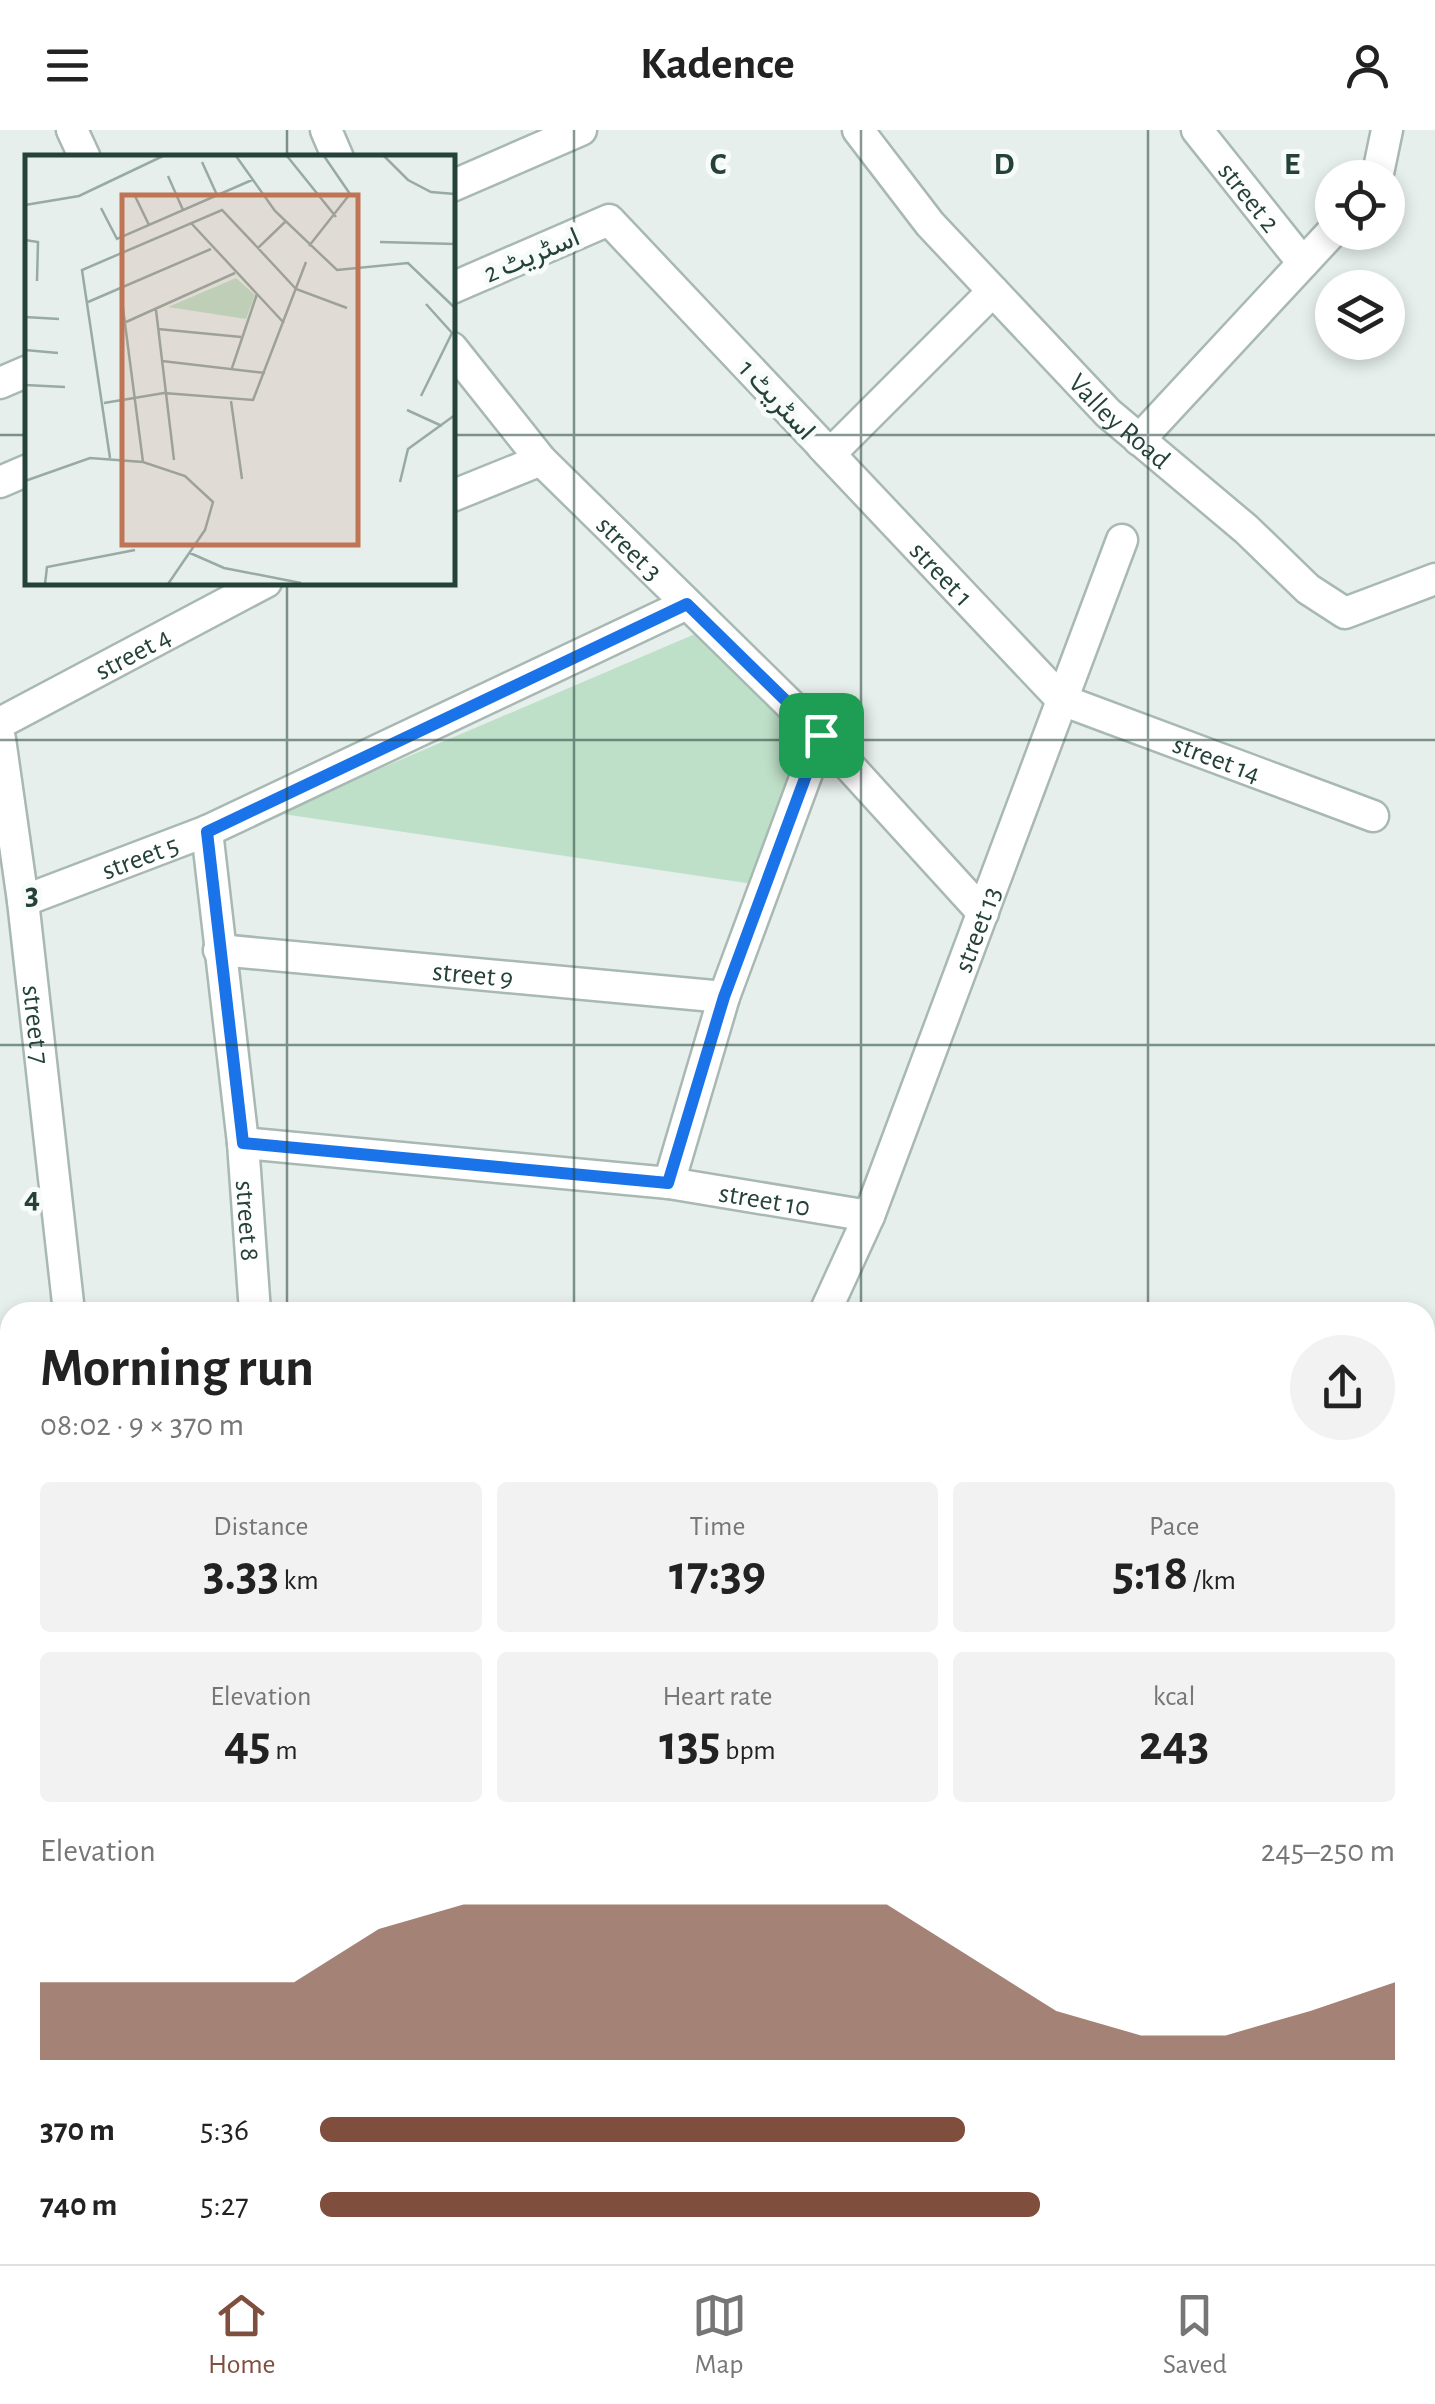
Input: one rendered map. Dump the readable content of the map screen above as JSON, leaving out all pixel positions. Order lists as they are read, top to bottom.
{
  "streets": {
    "street": [
      "street 2",
      "اسٹریٹ 2",
      "اسٹریٹ 1",
      "Valley Road",
      "street 3",
      "street 1",
      "street 4",
      "street 14",
      "street 5",
      "street 13",
      "street 9",
      "street 7",
      "street 10",
      "street 8"
    ]
  },
  "crossings": [
    ["اسٹریٹ 2", "اسٹریٹ 1"],
    ["اسٹریٹ 1", "Valley Road"],
    ["اسٹریٹ 1", "street 1"],
    ["street 3", "street 5"],
    ["street 3", "street 13"],
    ["street 1", "street 14"],
    ["street 1", "street 13"],
    ["street 14", "street 13"],
    ["street 5", "street 7"],
    ["street 5", "street 8"],
    ["street 13", "street 10"],
    ["street 9", "street 8"],
    ["street 10", "street 8"]
  ],
  "page": {
    "header": "Kadence",
    "heading": ["Morning run", "08:02 · 9 × 370 m"],
    "stats": [
      ["Distance", "3.33 km"],
      ["Time", "17:39"],
      ["Pace", "5:18 /km"],
      ["Elevation", "45 m"],
      ["Heart rate", "135 bpm"],
      ["kcal", "243"]
    ],
    "chart": ["Elevation", "245–250 m"],
    "list": [
      {
        "name": "370 m",
        "note": "5:36"
      },
      {
        "name": "740 m",
        "note": "5:27"
      }
    ],
    "tabs": ["Home", "Map", "Saved"]
  },
  "grid": {
    "columns": ["C", "D", "E"],
    "rows": ["3", "4"]
  }
}
